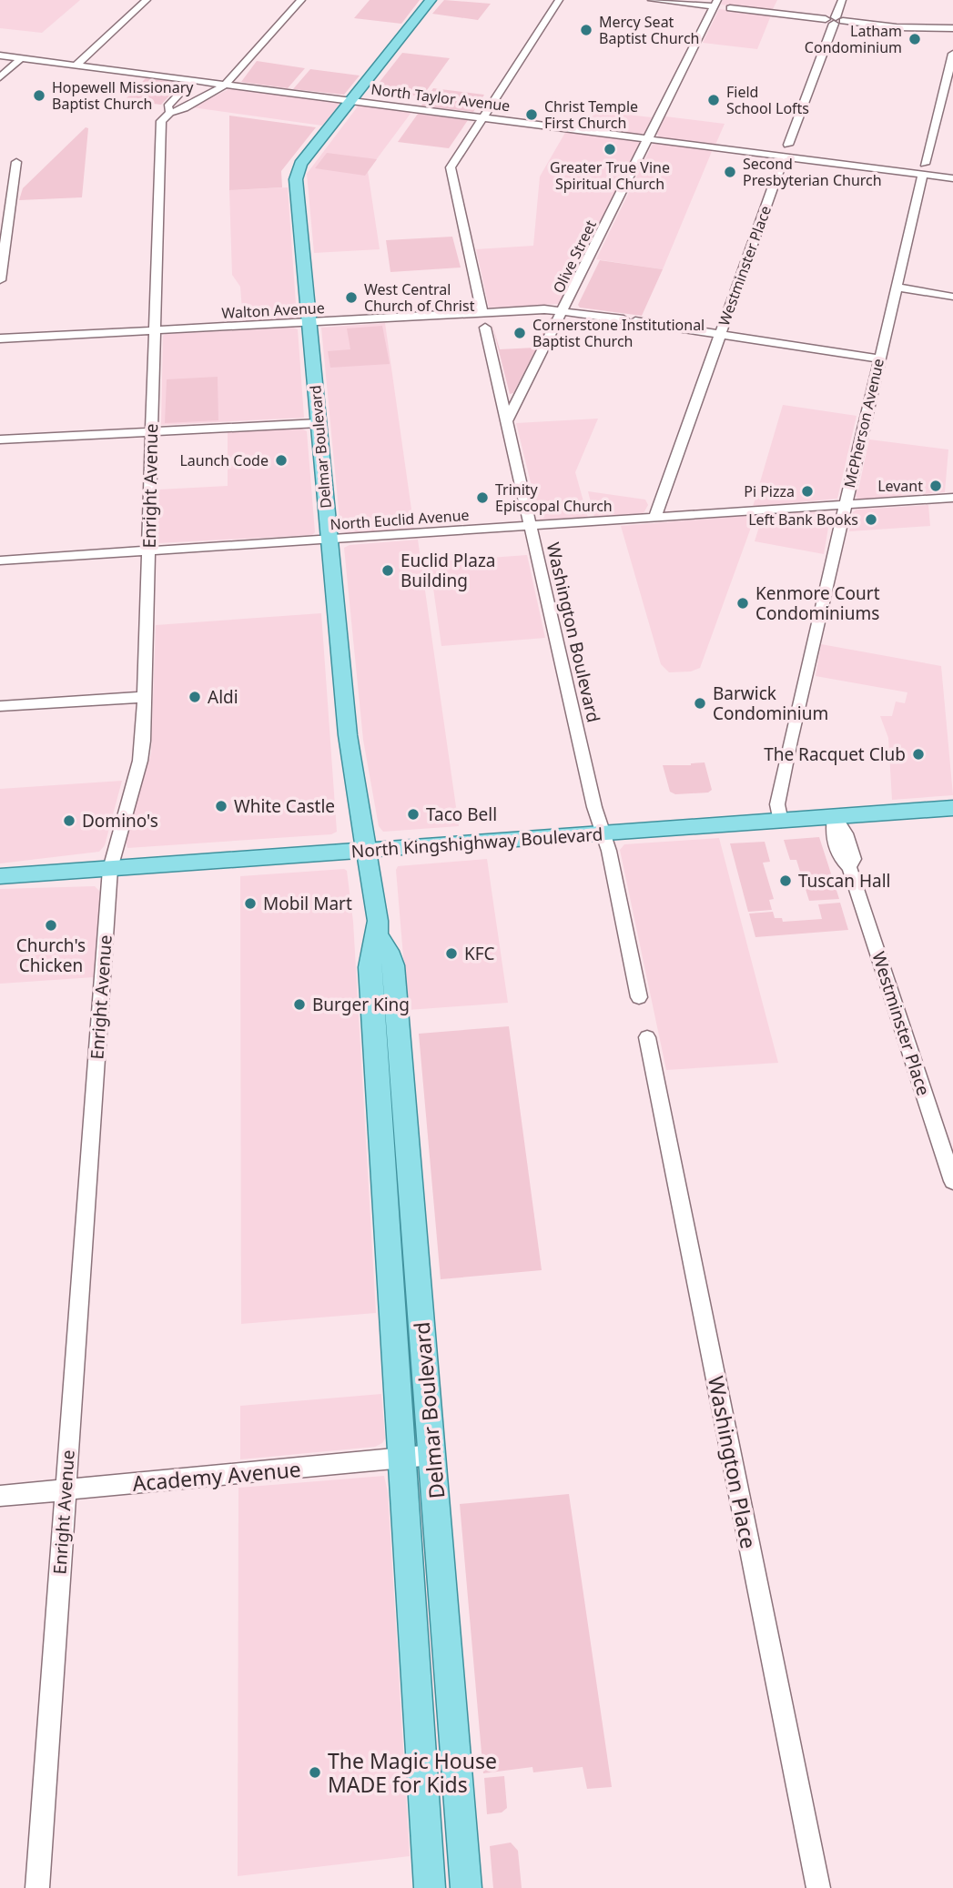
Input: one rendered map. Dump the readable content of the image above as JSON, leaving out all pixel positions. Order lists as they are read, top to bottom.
{
  "streets": {
    "main road": ["Delmar Boulevard", "North Kingshighway Boulevard"],
    "street": [
      "North Taylor Avenue",
      "Olive Street",
      "Westminster Place",
      "Walton Avenue",
      "McPherson Avenue",
      "Enright Avenue",
      "North Euclid Avenue",
      "Washington Boulevard",
      "Washington Place",
      "Academy Avenue"
    ]
  },
  "crossings": [
    ["North Taylor Avenue", "Olive Street"],
    ["North Taylor Avenue", "Westminster Place"],
    ["North Taylor Avenue", "McPherson Avenue"],
    ["North Taylor Avenue", "Delmar Boulevard"],
    ["North Taylor Avenue", "Enright Avenue"],
    ["Olive Street", "Walton Avenue"],
    ["Olive Street", "Washington Boulevard"],
    ["Westminster Place", "North Euclid Avenue"],
    ["Westminster Place", "North Kingshighway Boulevard"],
    ["Walton Avenue", "Delmar Boulevard"],
    ["Walton Avenue", "Enright Avenue"],
    ["McPherson Avenue", "North Euclid Avenue"],
    ["McPherson Avenue", "North Kingshighway Boulevard"],
    ["Delmar Boulevard", "North Euclid Avenue"],
    ["Delmar Boulevard", "North Kingshighway Boulevard"],
    ["Delmar Boulevard", "Academy Avenue"],
    ["Enright Avenue", "North Euclid Avenue"],
    ["Enright Avenue", "North Kingshighway Boulevard"],
    ["Enright Avenue", "Academy Avenue"],
    ["North Euclid Avenue", "Washington Boulevard"],
    ["Washington Boulevard", "North Kingshighway Boulevard"]
  ],
  "places": [
    "Mercy Seat Baptist Church",
    "Latham Condominium",
    "Hopewell Missionary Baptist Church",
    "Field School Lofts",
    "Christ Temple First Church",
    "Greater True Vine Spiritual Church",
    "Second Presbyterian Church",
    "West Central Church of Christ",
    "Cornerstone Institutional Baptist Church",
    "Launch Code",
    "Levant",
    "Pi Pizza",
    "Trinity Episcopal Church",
    "Left Bank Books",
    "Euclid Plaza Building",
    "Kenmore Court Condominiums",
    "Aldi",
    "Barwick Condominium",
    "The Racquet Club",
    "White Castle",
    "Taco Bell",
    "Domino's",
    "Tuscan Hall",
    "Mobil Mart",
    "Church's Chicken",
    "KFC",
    "Burger King",
    "The Magic House MADE for Kids"
  ]
}
